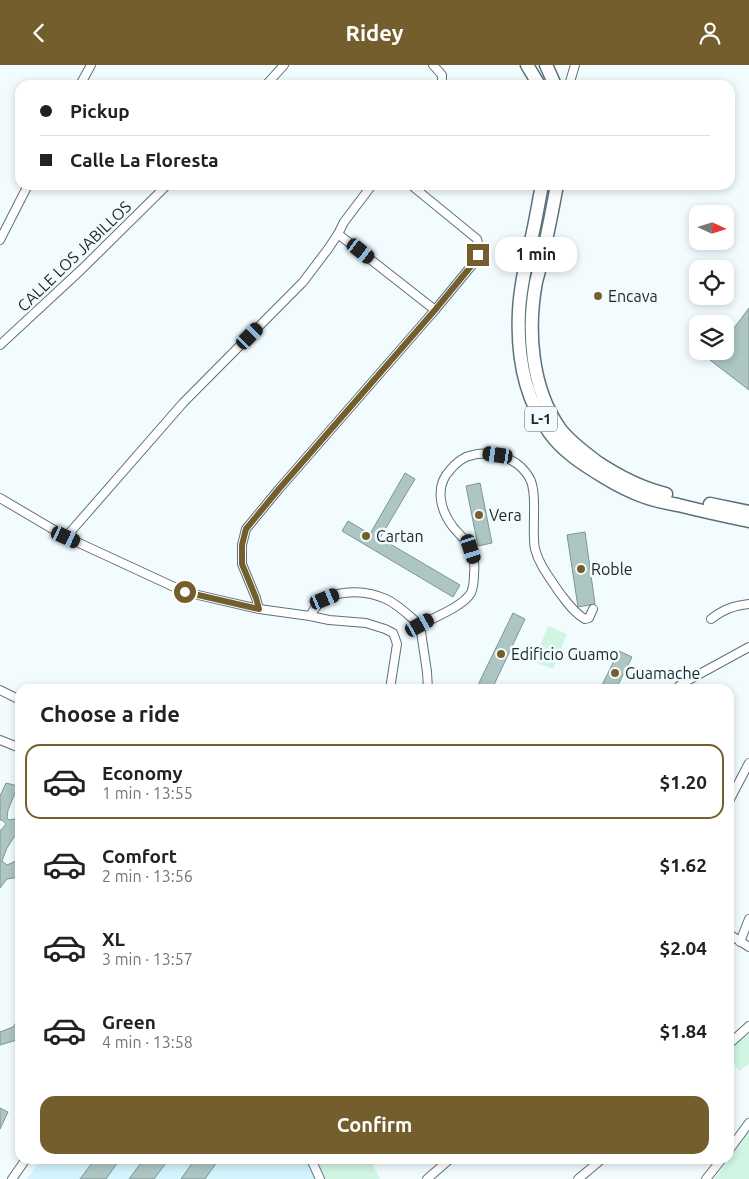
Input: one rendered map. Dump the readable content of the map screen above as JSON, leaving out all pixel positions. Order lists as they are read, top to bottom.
{
  "streets": {
    "main road": ["L-1"],
    "street": ["CALLE LOS JABILLOS"]
  },
  "places": [
    "Encava",
    "Vera",
    "Cartan",
    "Roble",
    "Edificio Guamo",
    "Guamache"
  ],
  "north": "right",
  "page": {
    "header": "Ridey",
    "banner": ["Pickup", "Calle La Floresta"],
    "bubble": "1 min",
    "heading": "Choose a ride",
    "list": [
      {
        "name": "Economy",
        "note": "1 min · 13:55",
        "value": "$1.20"
      },
      {
        "name": "Comfort",
        "note": "2 min · 13:56",
        "value": "$1.62"
      },
      {
        "name": "XL",
        "note": "3 min · 13:57",
        "value": "$2.04"
      },
      {
        "name": "Green",
        "note": "4 min · 13:58",
        "value": "$1.84"
      }
    ],
    "buttons": "Confirm"
  }
}
